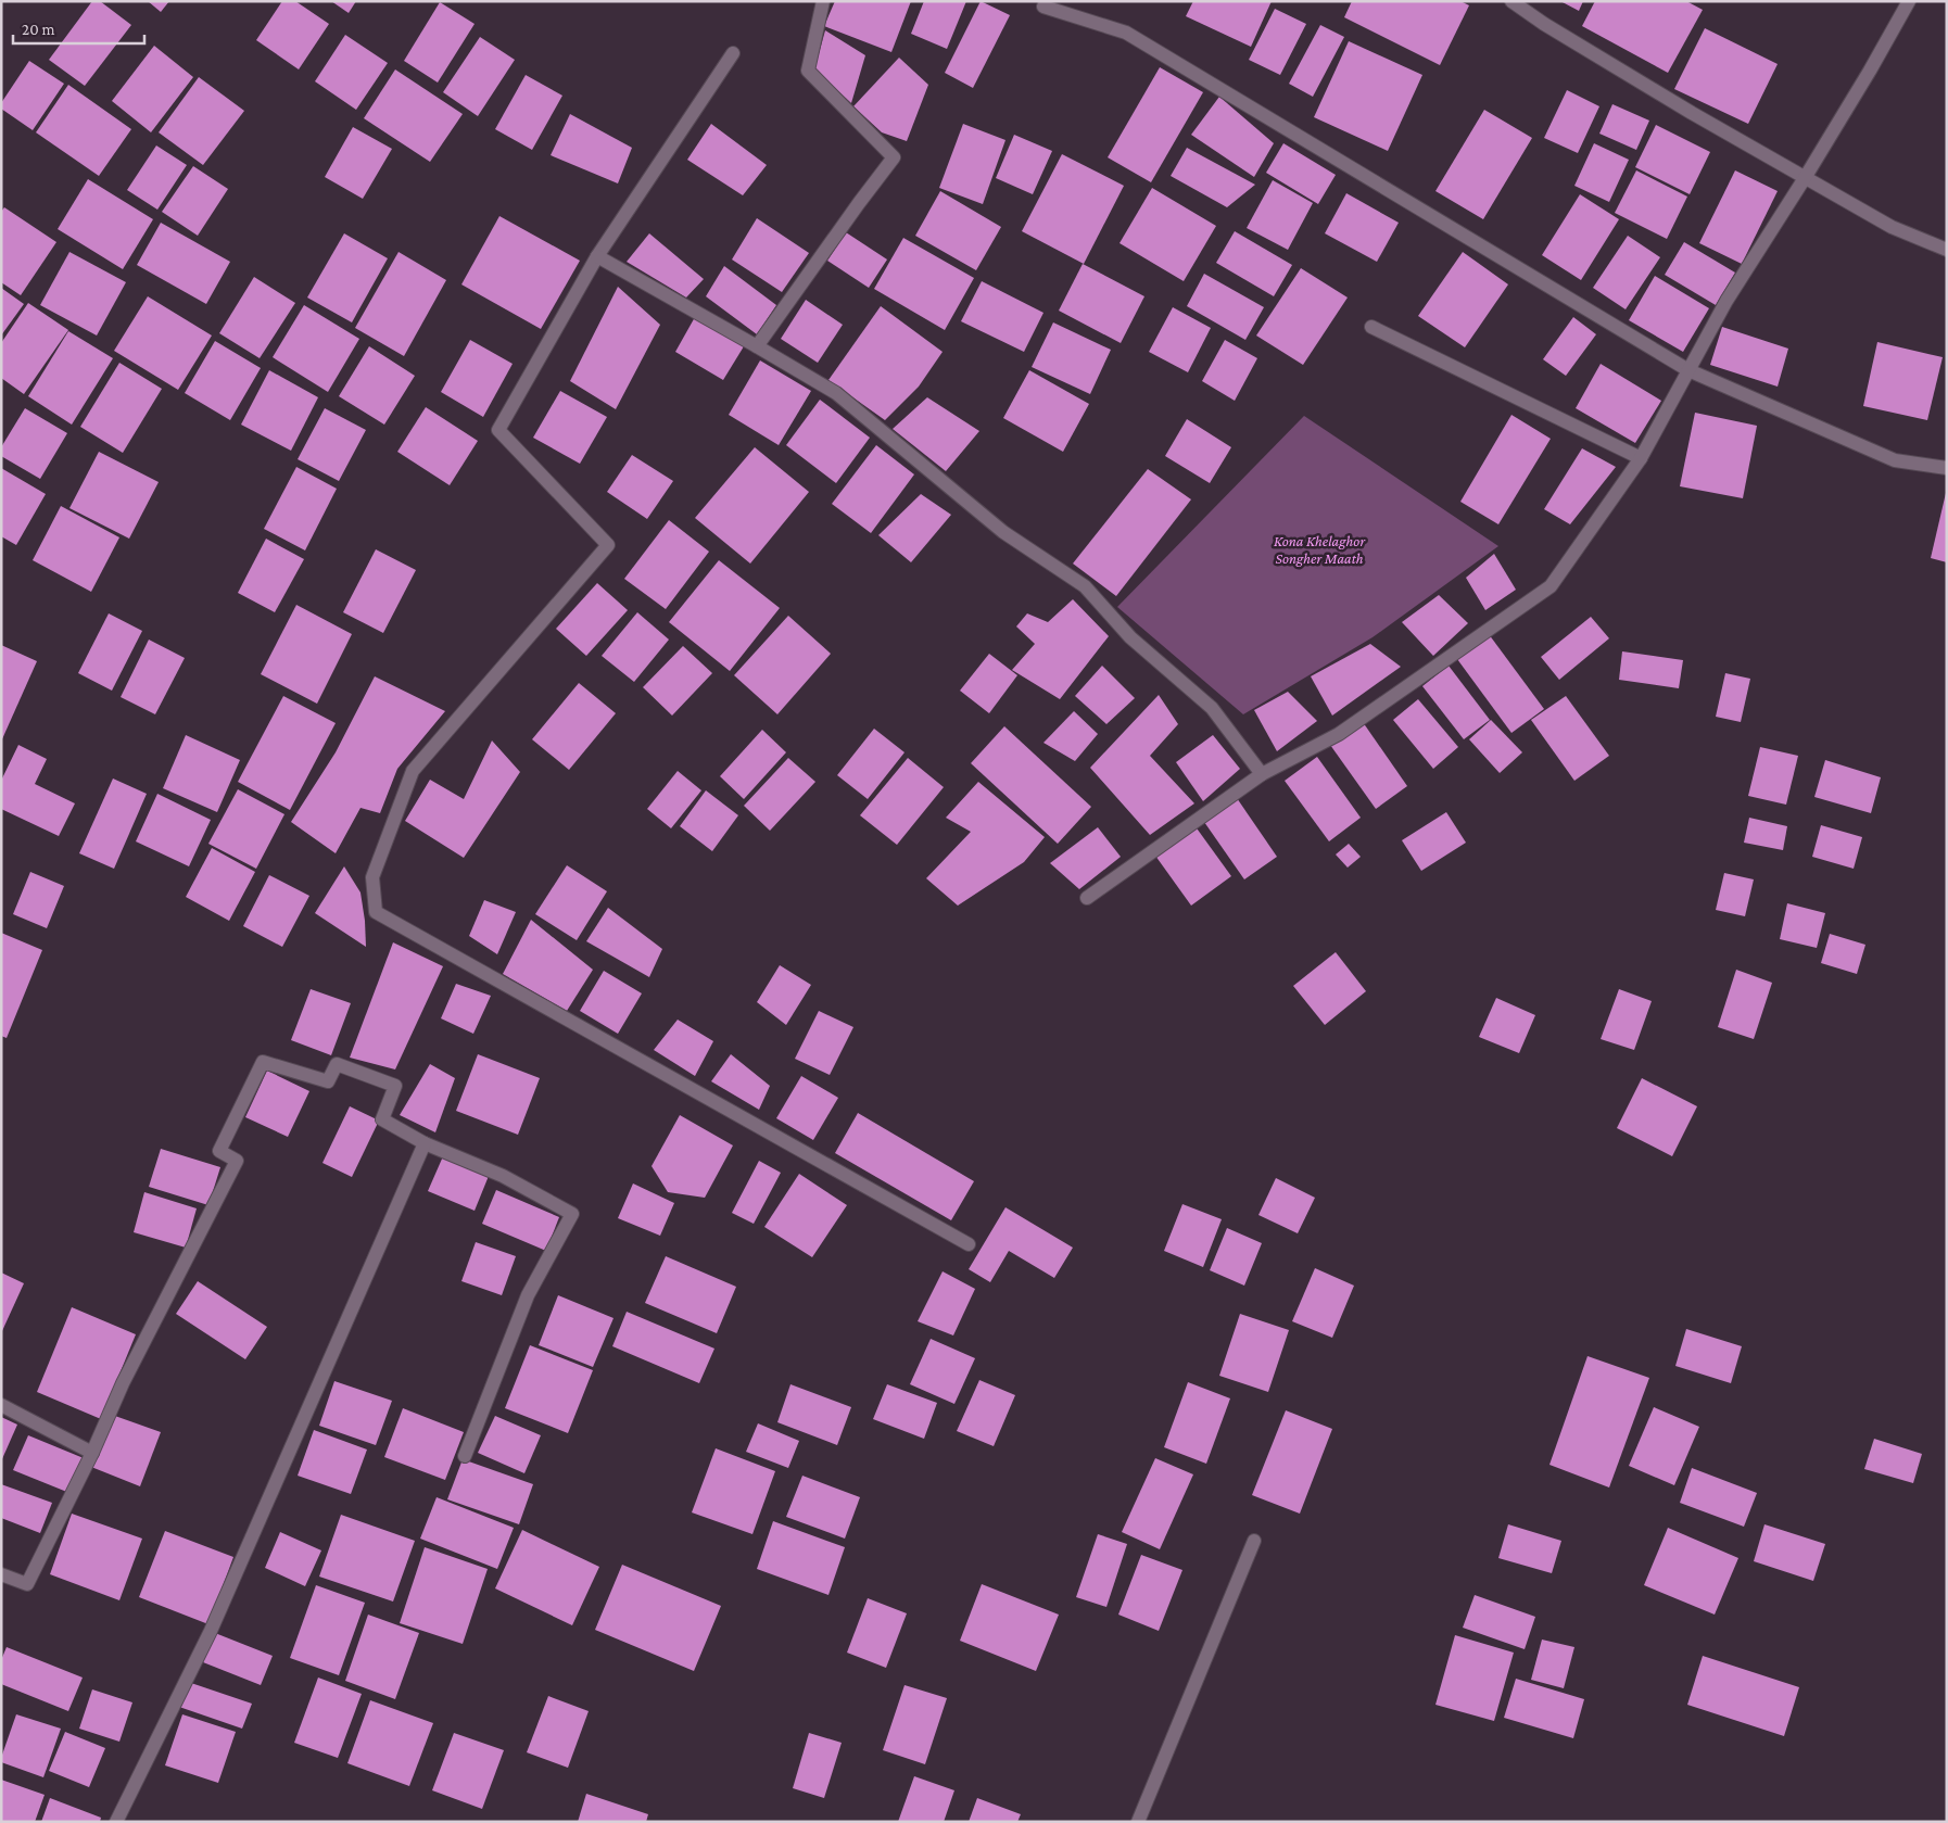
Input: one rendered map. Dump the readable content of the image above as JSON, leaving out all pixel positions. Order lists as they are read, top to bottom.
{
  "parks": ["Kona Khelaghor Songher Maath"],
  "scale_bar": "20 m"
}
